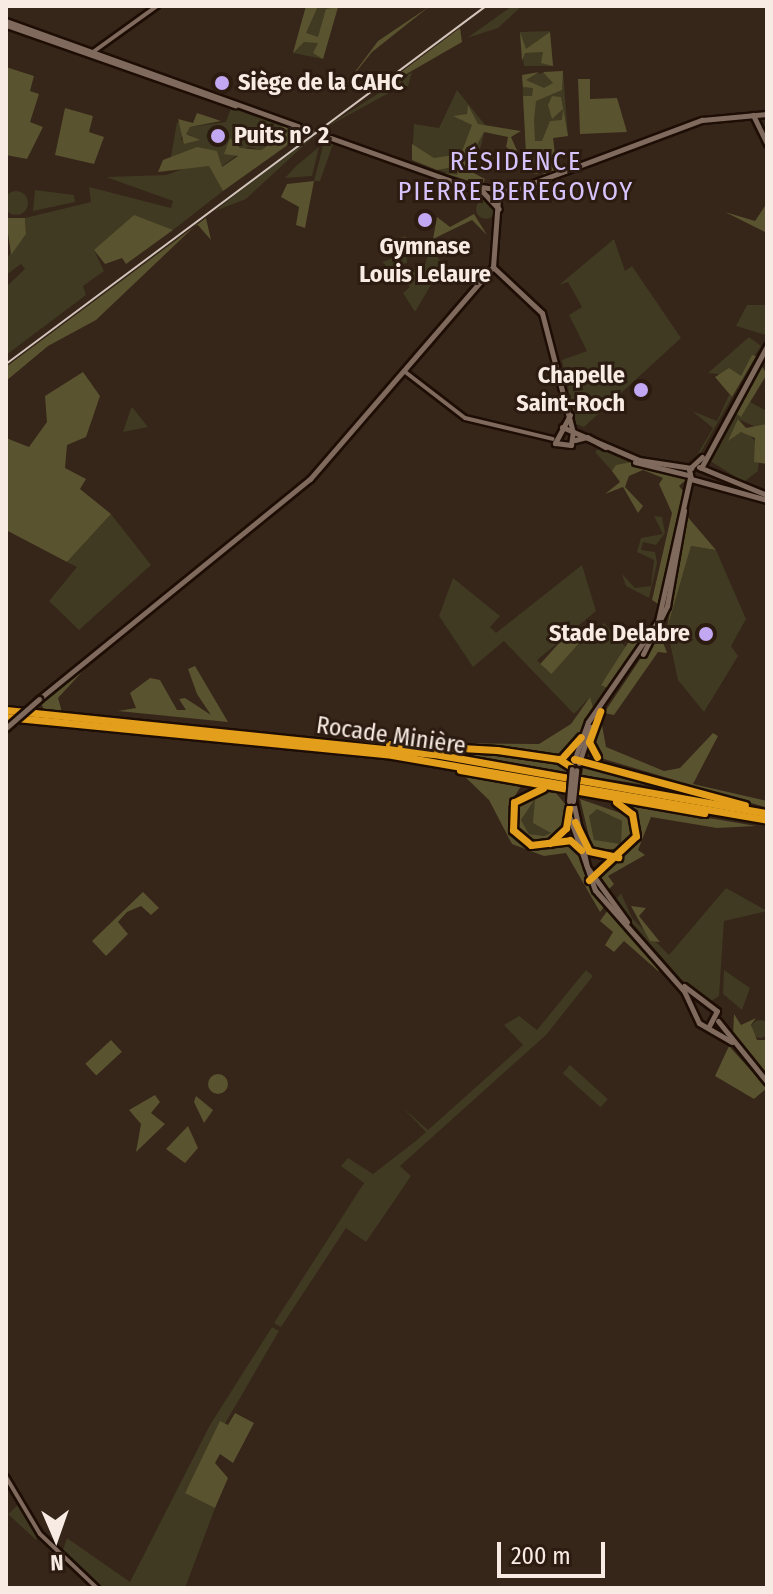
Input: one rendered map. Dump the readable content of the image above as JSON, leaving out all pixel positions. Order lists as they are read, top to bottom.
{
  "streets": {
    "highway": ["Rocade Minière"]
  },
  "districts": ["RÉSIDENCE PIERRE BEREGOVOY"],
  "places": [
    "Siège de la CAHC",
    "Puits n° 2",
    "Gymnase Louis Lelaure",
    "Chapelle Saint-Roch",
    "Stade Delabre"
  ],
  "scale_bar": "200 m",
  "north": "bottom"
}
